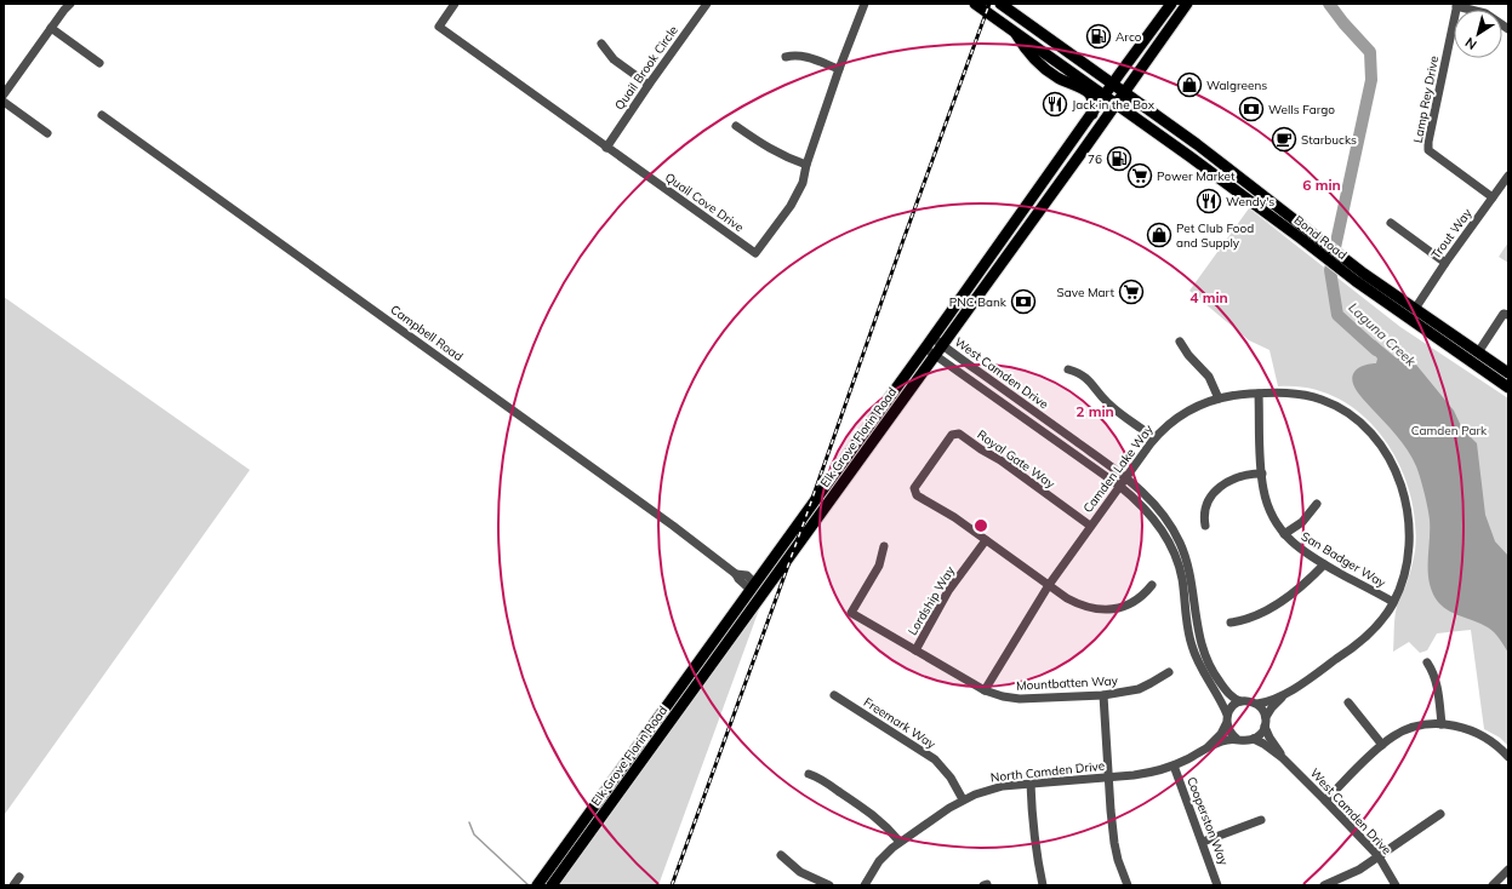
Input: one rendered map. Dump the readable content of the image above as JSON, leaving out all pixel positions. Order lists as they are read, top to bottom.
{
  "streets": {
    "main road": ["Bond Road", "Elk Grove Florin Road"],
    "street": [
      "Quail Brook Circle",
      "Lamp Rey Drive",
      "Quail Cove Drive",
      "Trout Way",
      "Campbell Road",
      "West Camden Drive",
      "Royal Gate Way",
      "Camden Lake Way",
      "San Badger Way",
      "Lordship Way",
      "Mountbatten Way",
      "Freemark Way",
      "North Camden Drive",
      "Cooperston Way"
    ]
  },
  "crossings": [
    ["Quail Brook Circle", "Quail Cove Drive"],
    ["Lamp Rey Drive", "Trout Way"],
    ["Trout Way", "Bond Road"],
    ["Bond Road", "Elk Grove Florin Road"],
    ["Campbell Road", "Elk Grove Florin Road"],
    ["West Camden Drive", "Elk Grove Florin Road"],
    ["West Camden Drive", "Camden Lake Way"],
    ["West Camden Drive", "North Camden Drive"],
    ["Royal Gate Way", "Camden Lake Way"],
    ["Royal Gate Way", "Lordship Way"],
    ["Camden Lake Way", "San Badger Way"],
    ["Camden Lake Way", "Mountbatten Way"],
    ["Camden Lake Way", "North Camden Drive"],
    ["Lordship Way", "Mountbatten Way"],
    ["Freemark Way", "North Camden Drive"],
    ["North Camden Drive", "Cooperston Way"]
  ],
  "water": ["Laguna Creek"],
  "parks": ["Camden Park"],
  "places": {
    "fuel station": ["Arco", "76"],
    "shop": ["Walgreens", "Pet Club Food and Supply"],
    "restaurant": ["Jack in the Box", "Wendy's"],
    "bank": ["Wells Fargo", "PNC Bank"],
    "cafe": ["Starbucks"],
    "supermarket": ["Power Market", "Save Mart"]
  },
  "north": "bottom left",
  "rings": ["6 min", "4 min", "2 min"]
}
